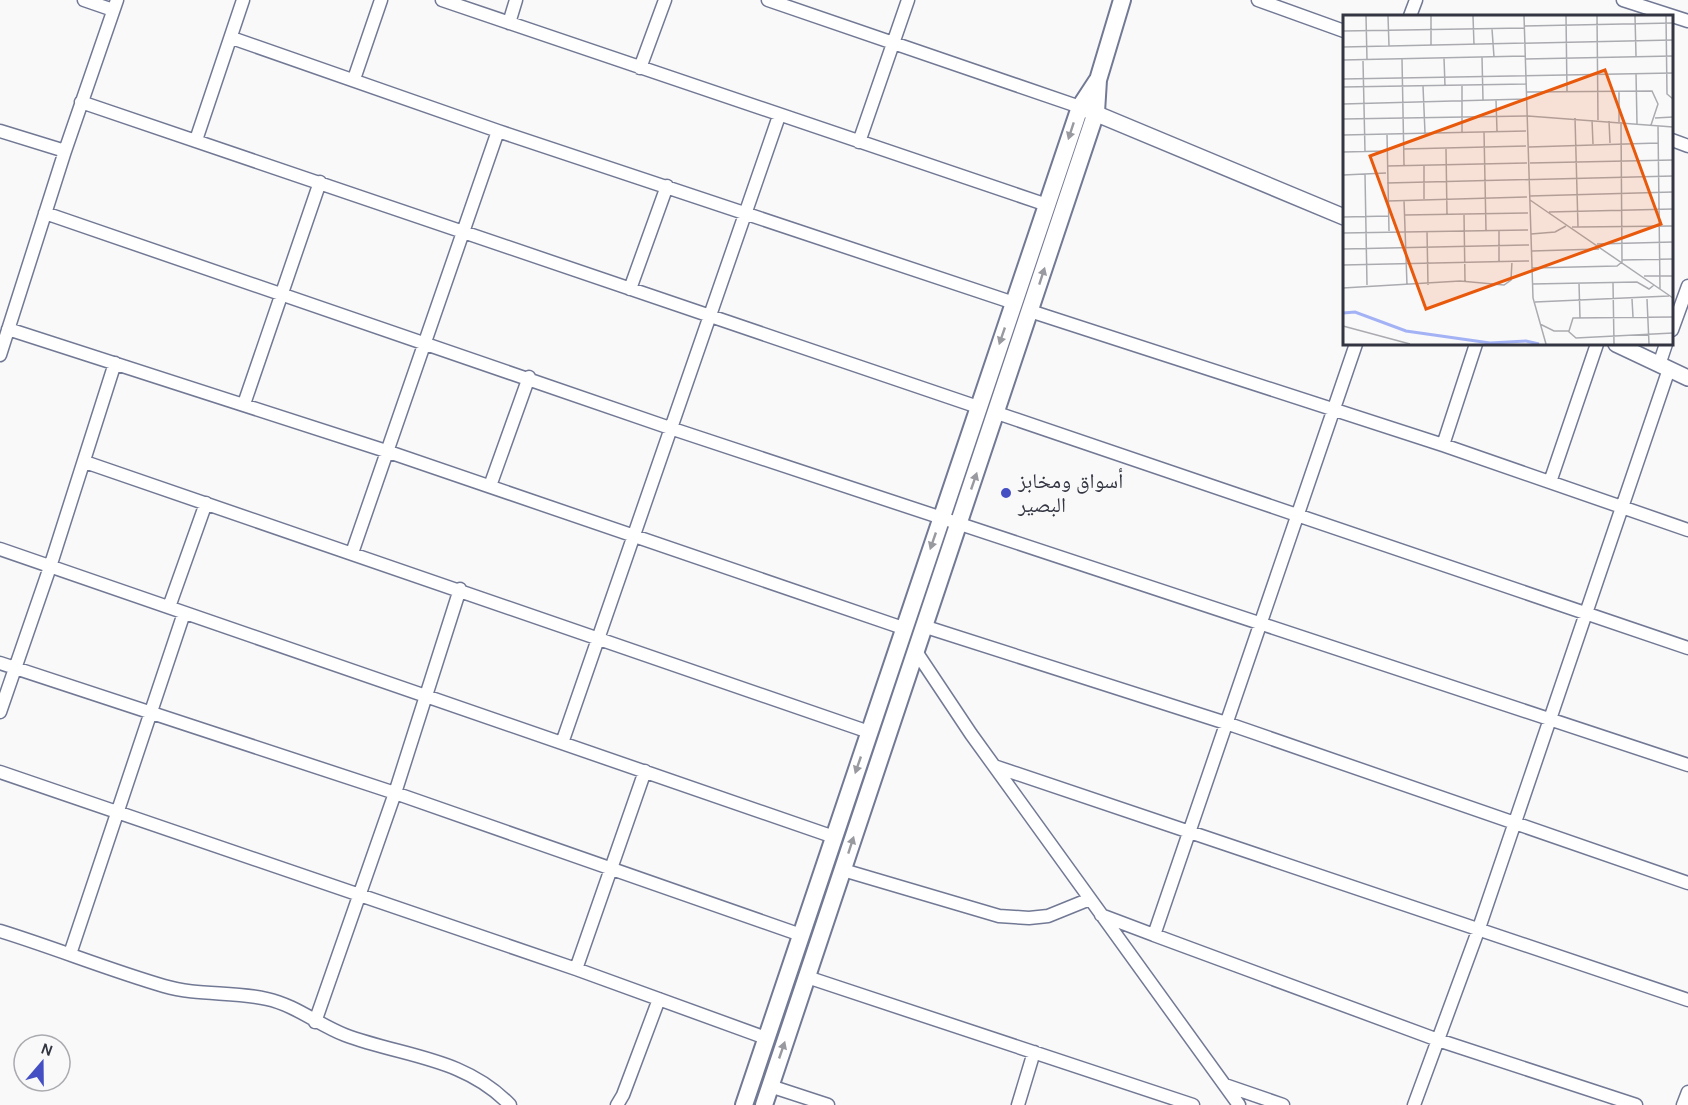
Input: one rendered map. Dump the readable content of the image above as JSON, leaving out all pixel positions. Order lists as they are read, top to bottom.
{
  "places": ["أسواق ومخابز البصير"],
  "north": "top"
}
